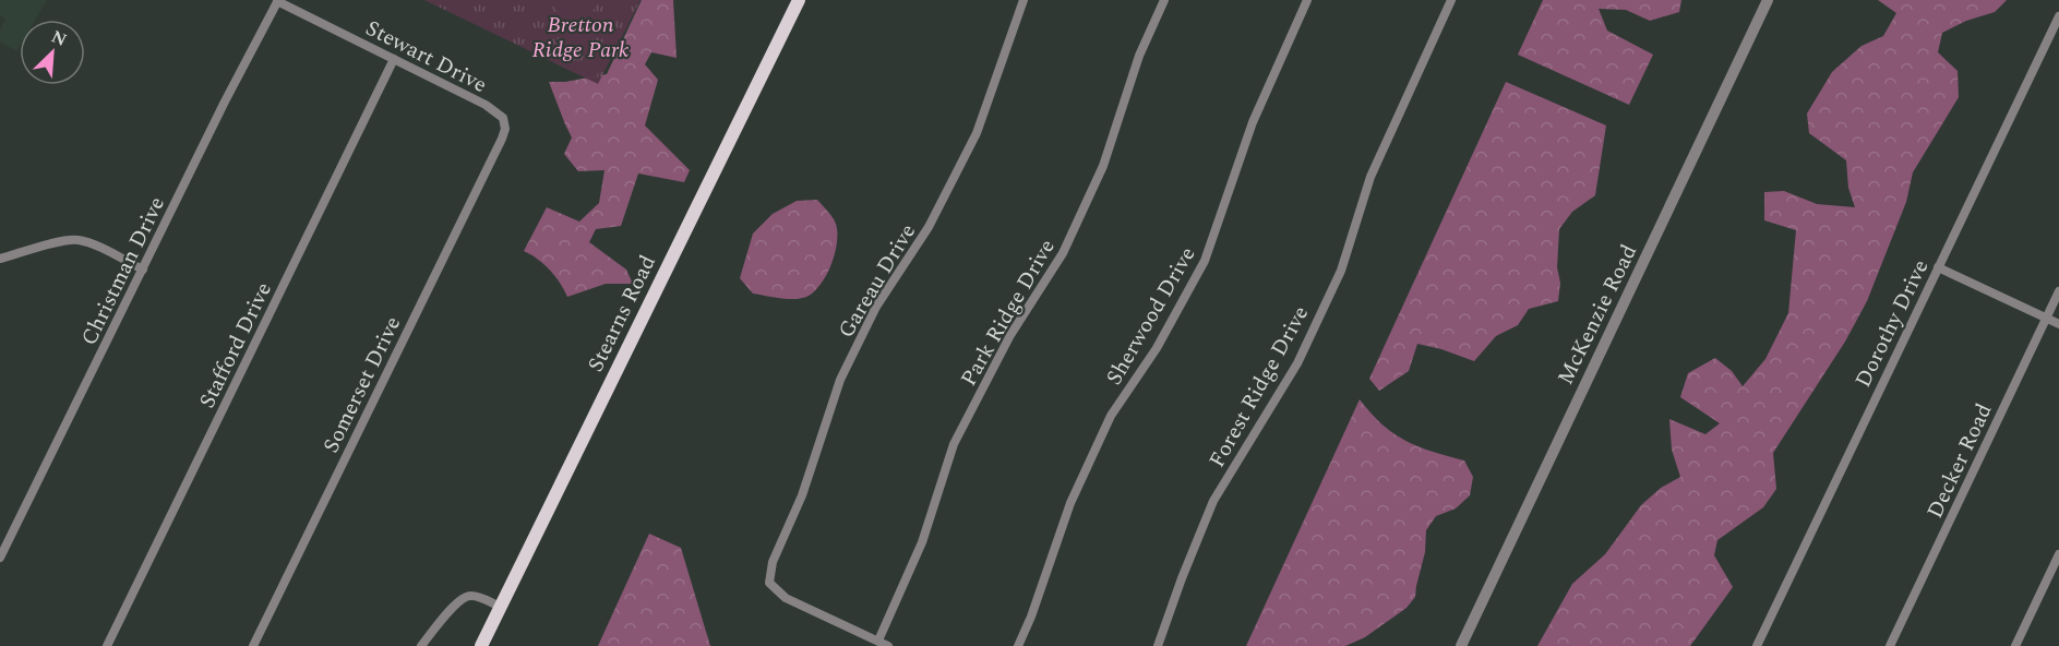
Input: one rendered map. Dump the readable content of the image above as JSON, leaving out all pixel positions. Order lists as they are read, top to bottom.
{
  "streets": {
    "main road": ["Stearns Road"],
    "street": [
      "Stewart Drive",
      "Christman Drive",
      "Gareau Drive",
      "Park Ridge Drive",
      "McKenzie Road",
      "Sherwood Drive",
      "Dorothy Drive",
      "Stafford Drive",
      "Somerset Drive",
      "Forest Ridge Drive",
      "Decker Road"
    ]
  },
  "crossings": [
    ["Stewart Drive", "Christman Drive"],
    ["Stewart Drive", "Stafford Drive"],
    ["Stewart Drive", "Somerset Drive"],
    ["Gareau Drive", "Park Ridge Drive"]
  ],
  "parks": ["Bretton Ridge Park"],
  "north": "top right"
}
